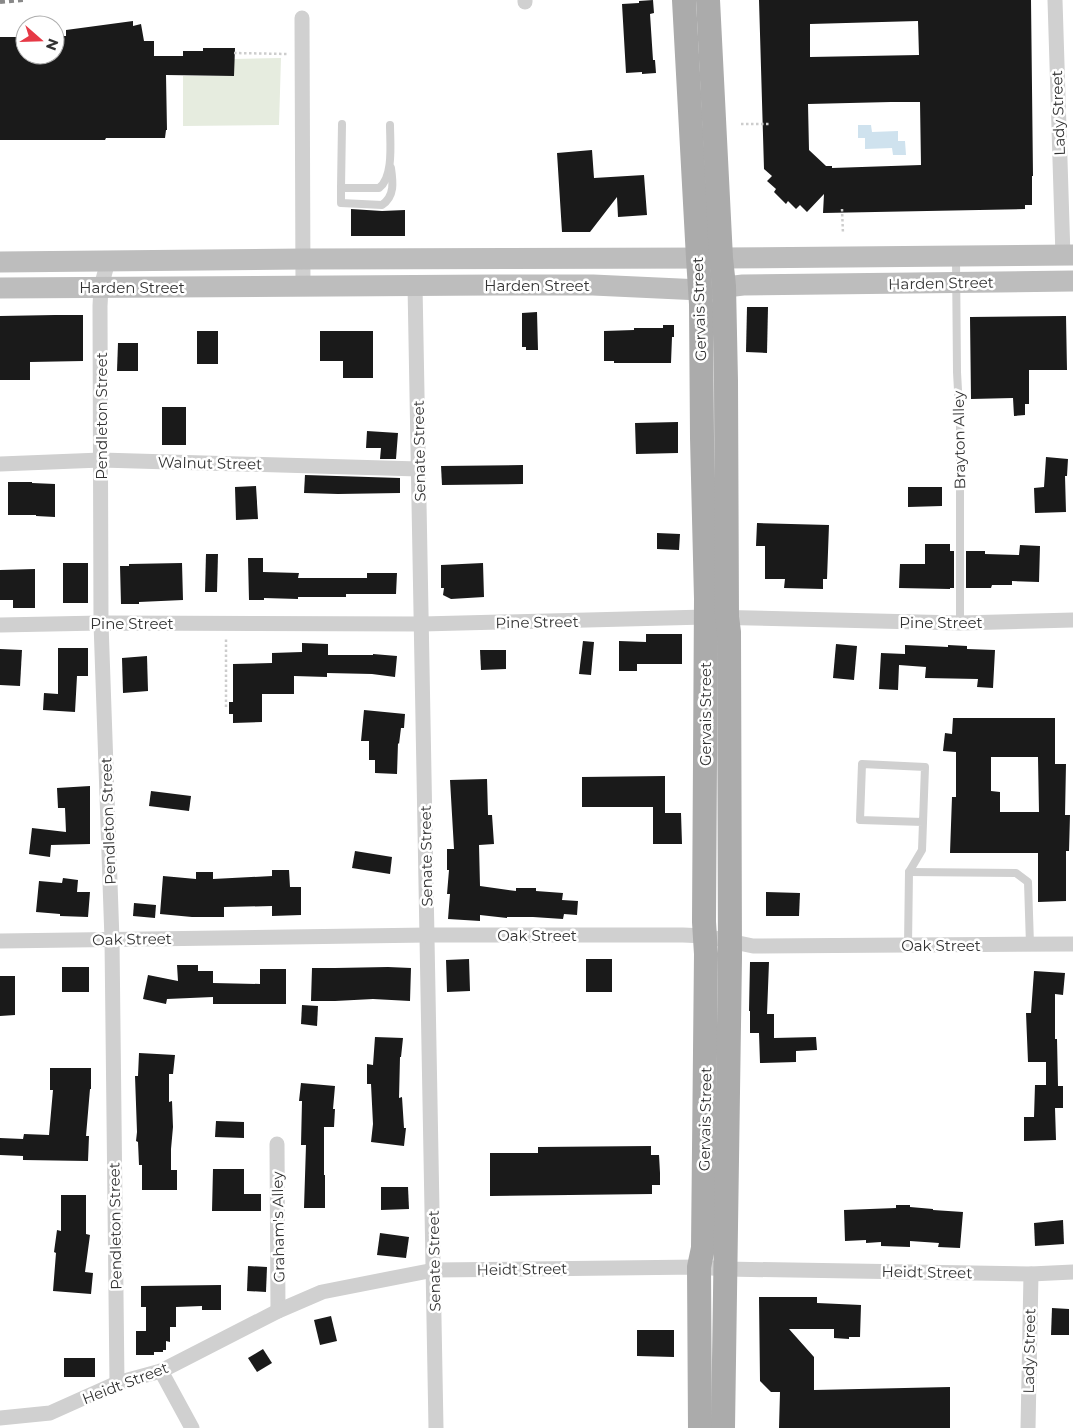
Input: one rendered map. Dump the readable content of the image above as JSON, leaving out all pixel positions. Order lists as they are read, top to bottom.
{
  "streets": {
    "main road": ["Harden Street", "Gervais Street"],
    "street": [
      "Lady Street",
      "Pendleton Street",
      "Senate Street",
      "Walnut Street",
      "Pine Street",
      "Oak Street",
      "Graham's Alley",
      "Heidt Street"
    ],
    "lane": ["Brayton Alley"]
  },
  "crossings": [
    ["Lady Street", "Harden Street"],
    ["Lady Street", "Heidt Street"],
    ["Harden Street", "Gervais Street"],
    ["Harden Street", "Pendleton Street"],
    ["Harden Street", "Brayton Alley"],
    ["Harden Street", "Senate Street"],
    ["Gervais Street", "Pine Street"],
    ["Gervais Street", "Oak Street"],
    ["Gervais Street", "Heidt Street"],
    ["Pendleton Street", "Walnut Street"],
    ["Pendleton Street", "Pine Street"],
    ["Pendleton Street", "Oak Street"],
    ["Pendleton Street", "Heidt Street"],
    ["Brayton Alley", "Pine Street"],
    ["Senate Street", "Walnut Street"],
    ["Senate Street", "Pine Street"],
    ["Senate Street", "Oak Street"],
    ["Senate Street", "Heidt Street"],
    ["Graham's Alley", "Heidt Street"]
  ],
  "north": "right"
}
